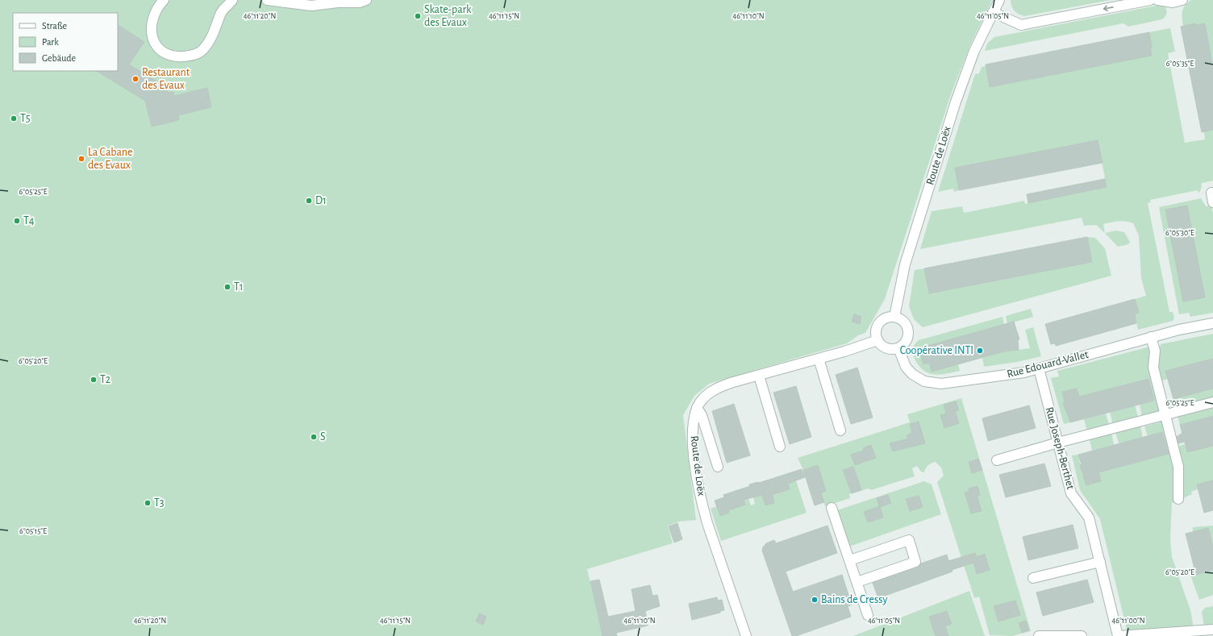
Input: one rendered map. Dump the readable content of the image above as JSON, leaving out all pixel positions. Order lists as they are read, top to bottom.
{
  "streets": {
    "street": ["Route de Loëx", "Rue Edouard-Vallet", "Rue Joseph-Berthet"]
  },
  "crossings": [
    ["Route de Loëx", "Rue Edouard-Vallet"],
    ["Rue Edouard-Vallet", "Rue Joseph-Berthet"]
  ],
  "places": [
    "Skate-park des Evaux",
    "Restaurant des Evaux",
    "T5",
    "La Cabane des Evaux",
    "D1",
    "T4",
    "T1",
    "Coopérative INTI",
    "T2",
    "S",
    "T3",
    "Bains de Cressy"
  ],
  "legend": ["Straße", "Park", "Gebäude"],
  "coordinates": [
    "46°11'20\"N",
    "46°11'15\"N",
    "46°11'10\"N",
    "46°11'05\"N",
    "6°05'35\"E",
    "6°05'25\"E",
    "6°05'30\"E",
    "6°05'20\"E",
    "6°05'15\"E",
    "46°11'00\"N"
  ]
}
